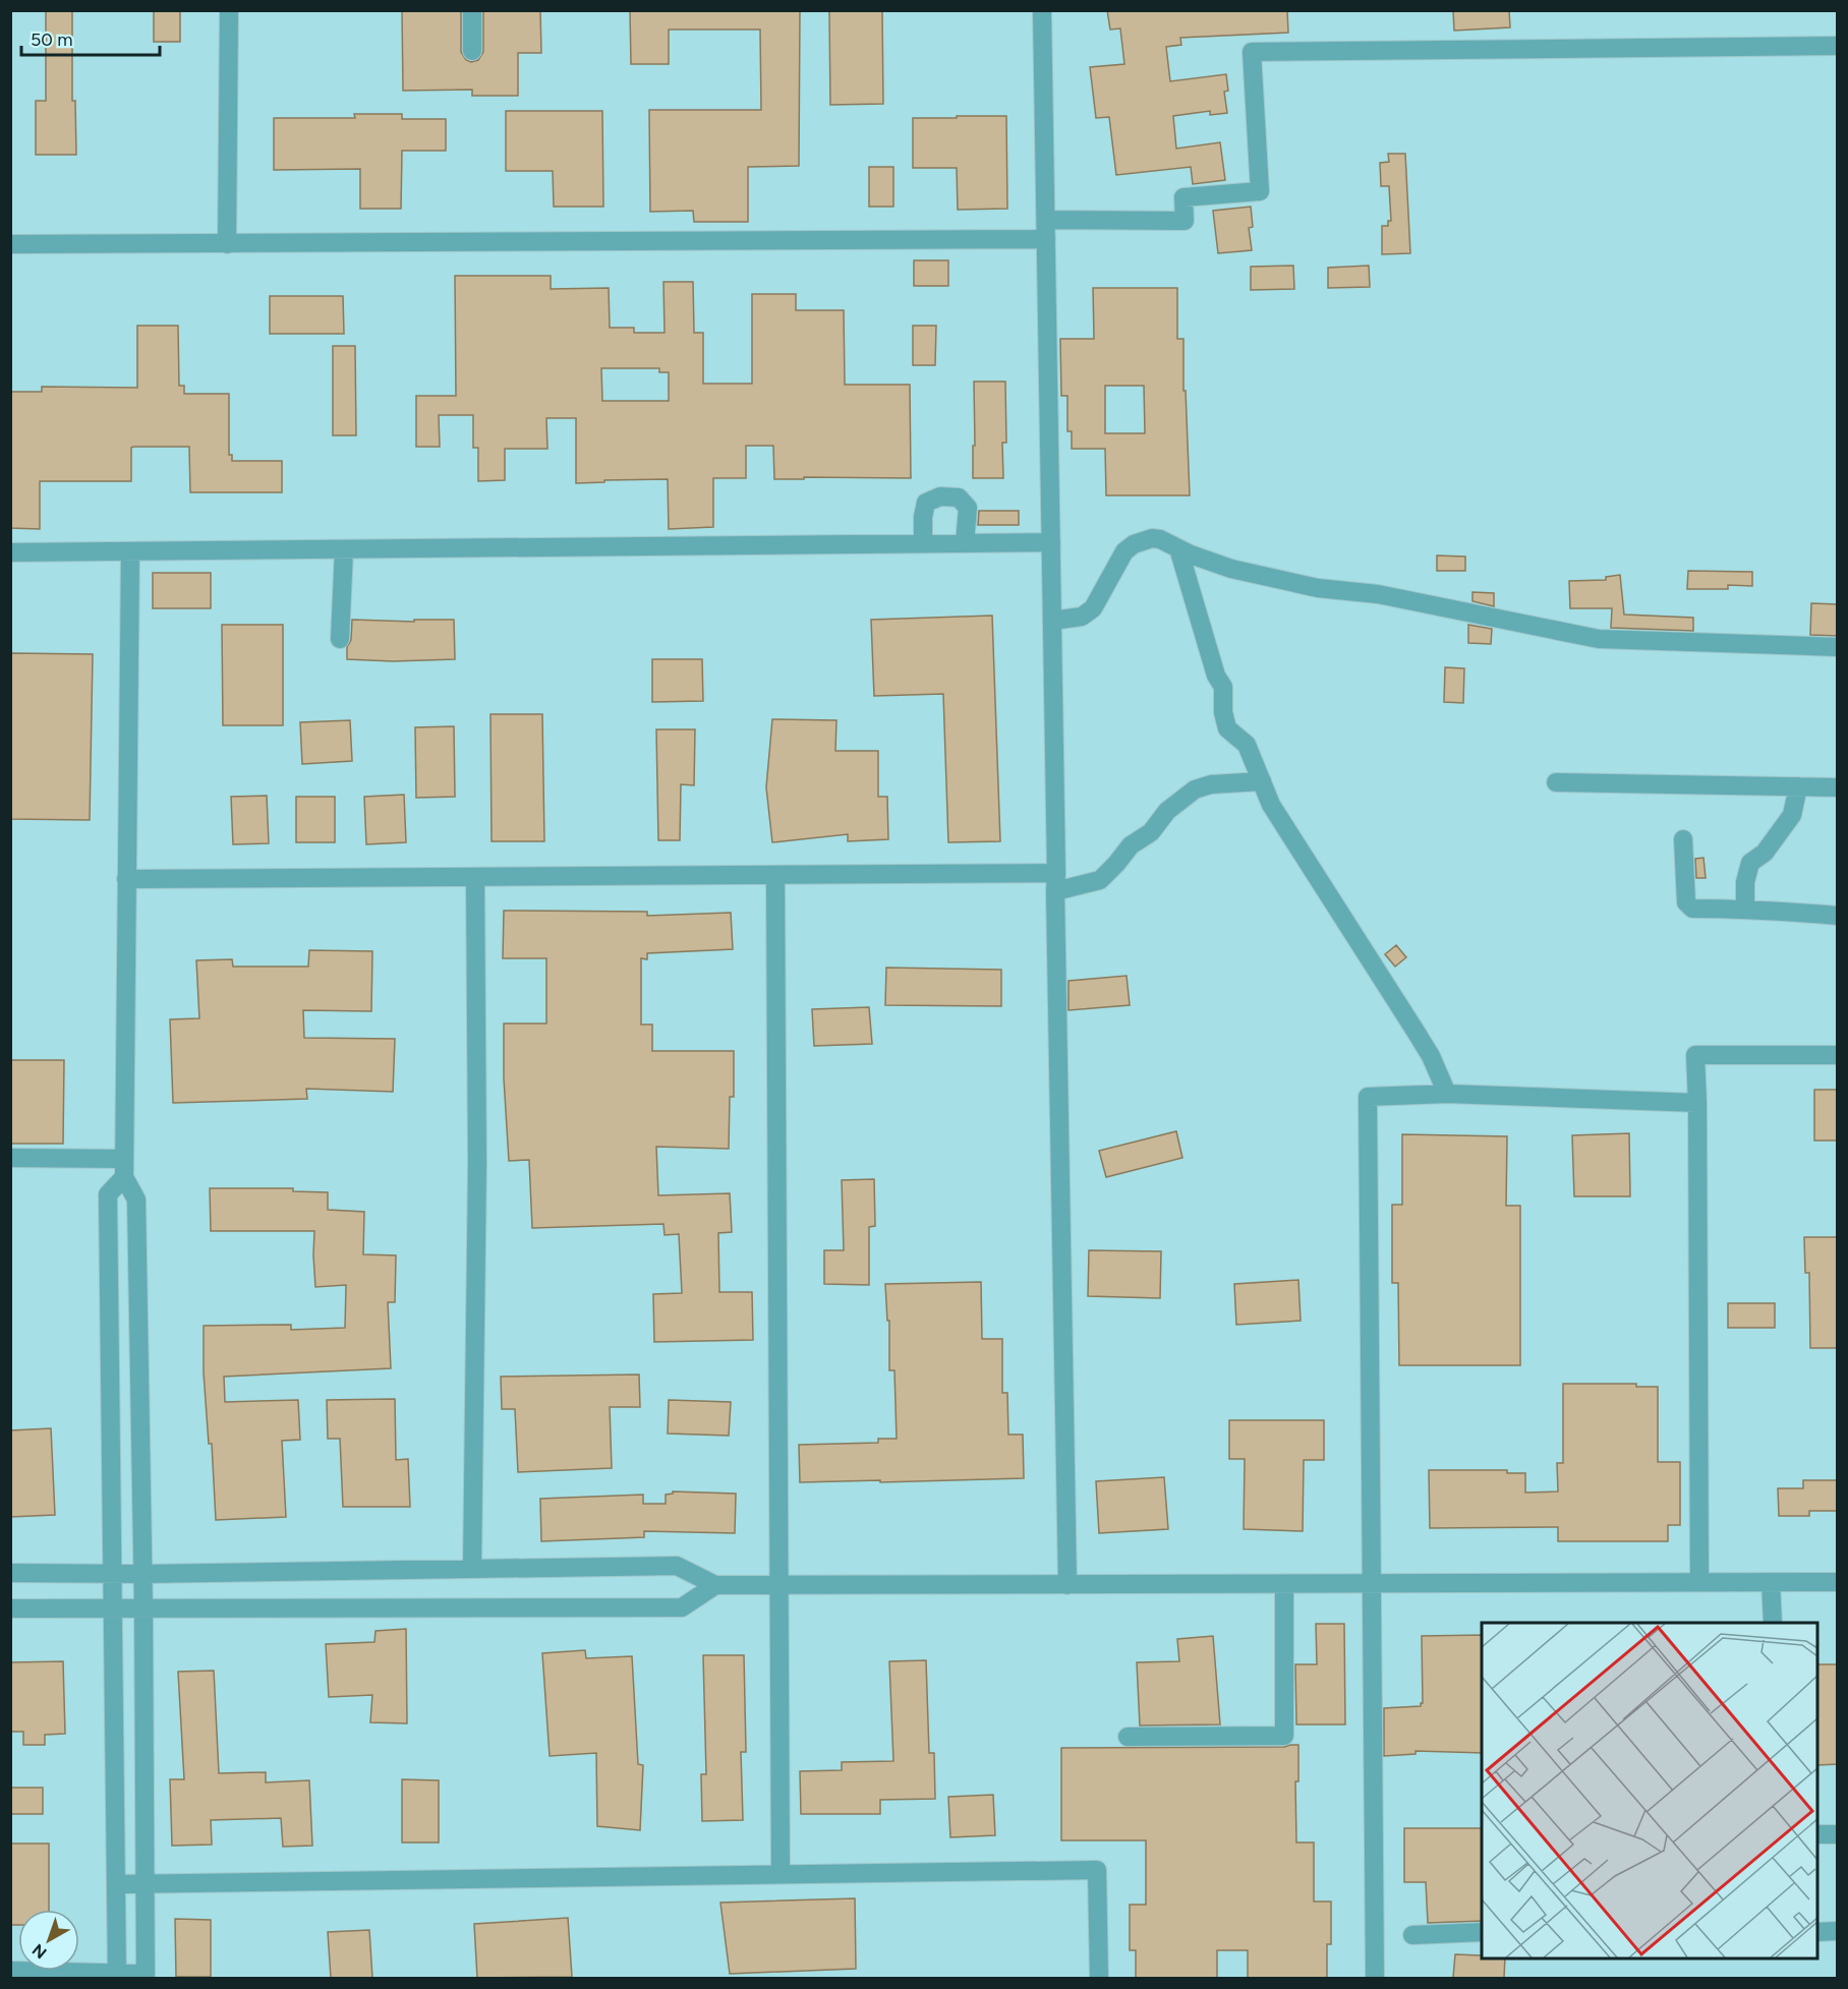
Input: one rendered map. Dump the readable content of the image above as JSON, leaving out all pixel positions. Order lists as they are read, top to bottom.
{
  "scale_bar": "50 m",
  "north": "bottom left"
}
